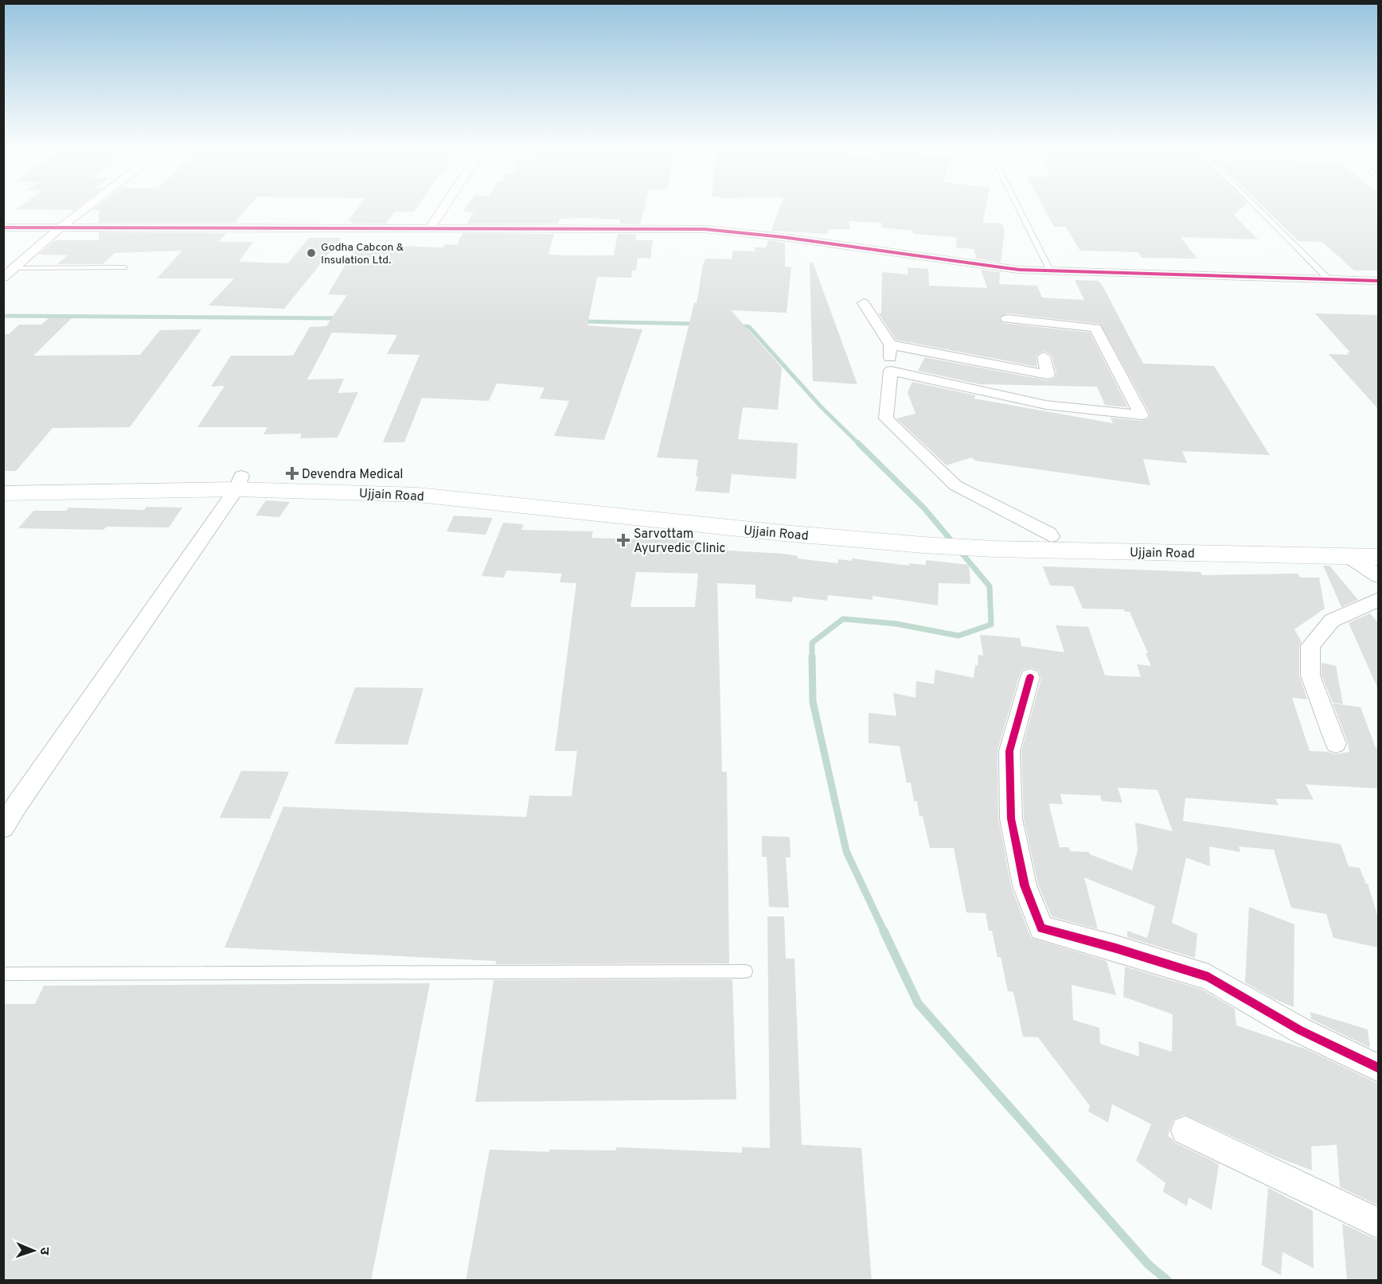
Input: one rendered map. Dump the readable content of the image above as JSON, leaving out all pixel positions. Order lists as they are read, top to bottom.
{
  "streets": {
    "main road": ["Ujjain Road"]
  },
  "places": {
    "other": ["Godha Cabcon & Insulation Ltd."],
    "health": ["Devendra Medical", "Sarvottam Ayurvedic Clinic"]
  },
  "north": "right"
}
